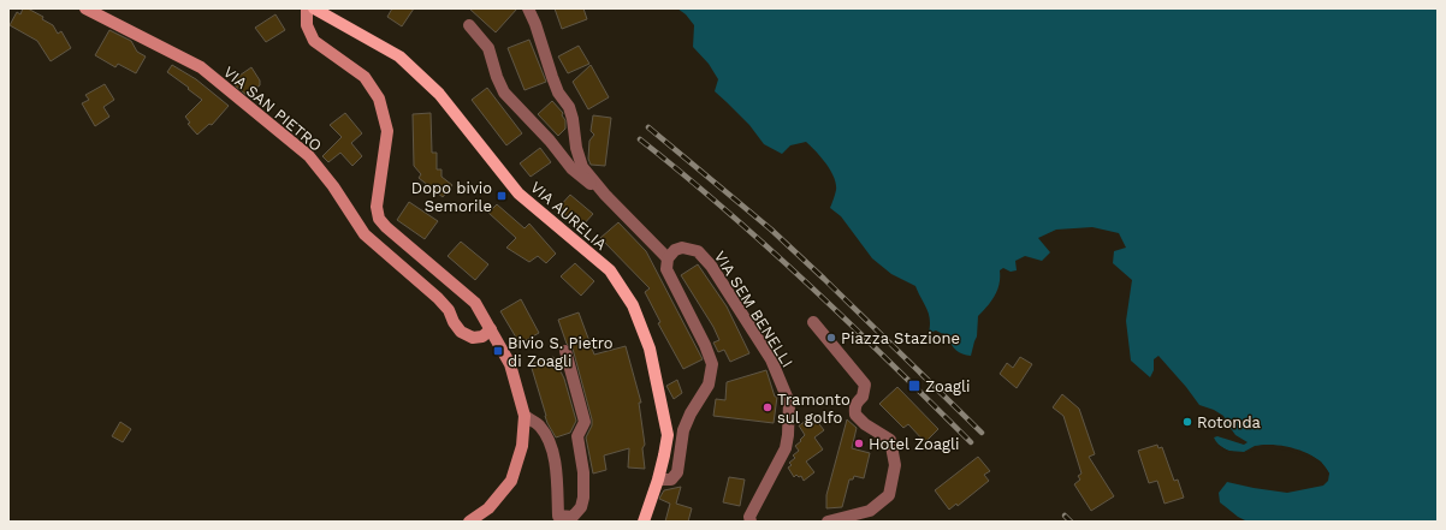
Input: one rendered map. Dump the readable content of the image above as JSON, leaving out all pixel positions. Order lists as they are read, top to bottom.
{
  "streets": {
    "main road": ["VIA AURELIA"],
    "street": ["VIA SAN PIETRO", "VIA SEM BENELLI"]
  },
  "places": {
    "transit": ["Dopo bivio Semorile", "Bivio S. Pietro di Zoagli", "Zoagli"],
    "other": [
      "Piazza Stazione",
      "Tramonto sul golfo",
      "Rotonda",
      "Hotel Zoagli"
    ]
  }
}
